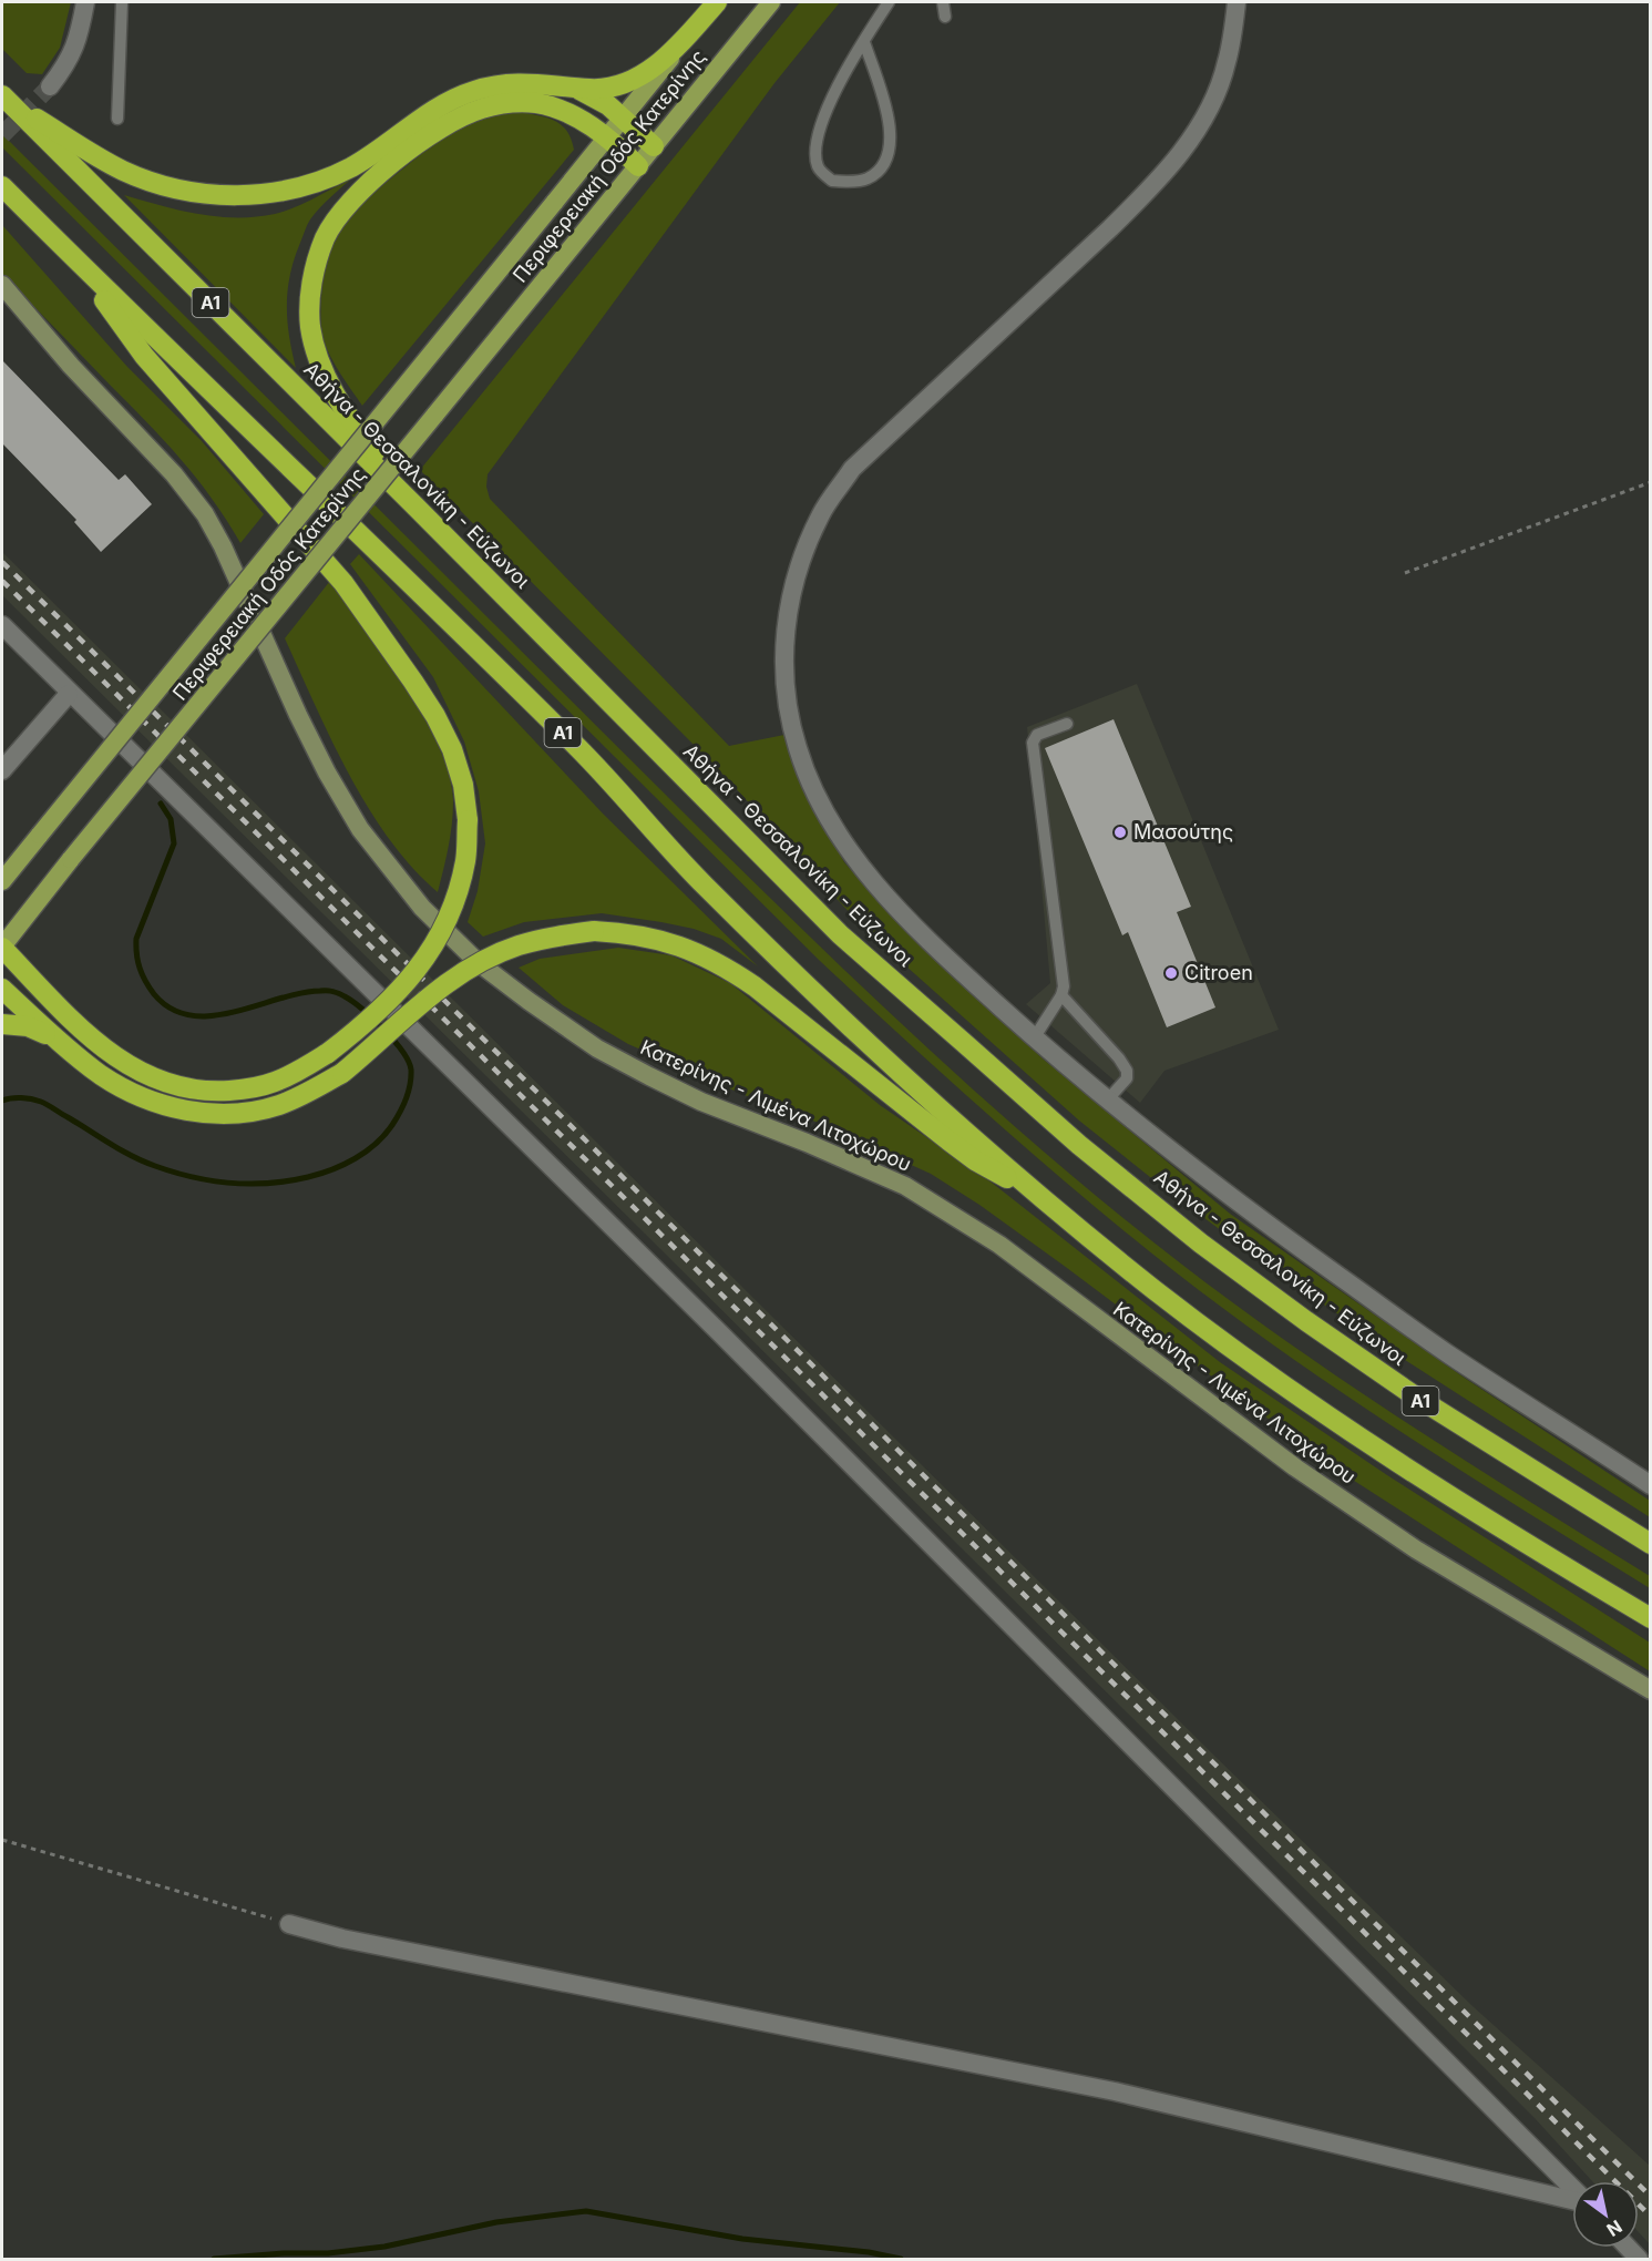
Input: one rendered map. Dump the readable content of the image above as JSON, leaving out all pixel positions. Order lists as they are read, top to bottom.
{
  "streets": {
    "highway": ["Α1", "Αθήνα - Θεσσαλονίκη - Εύζωνοι"],
    "main road": ["Περιφερειακή Οδός Κατερίνης", "Κατερίνης - Λιμένα Λιτοχώρου"]
  },
  "places": ["Μασούτης", "Citroen"],
  "north": "bottom right"
}
